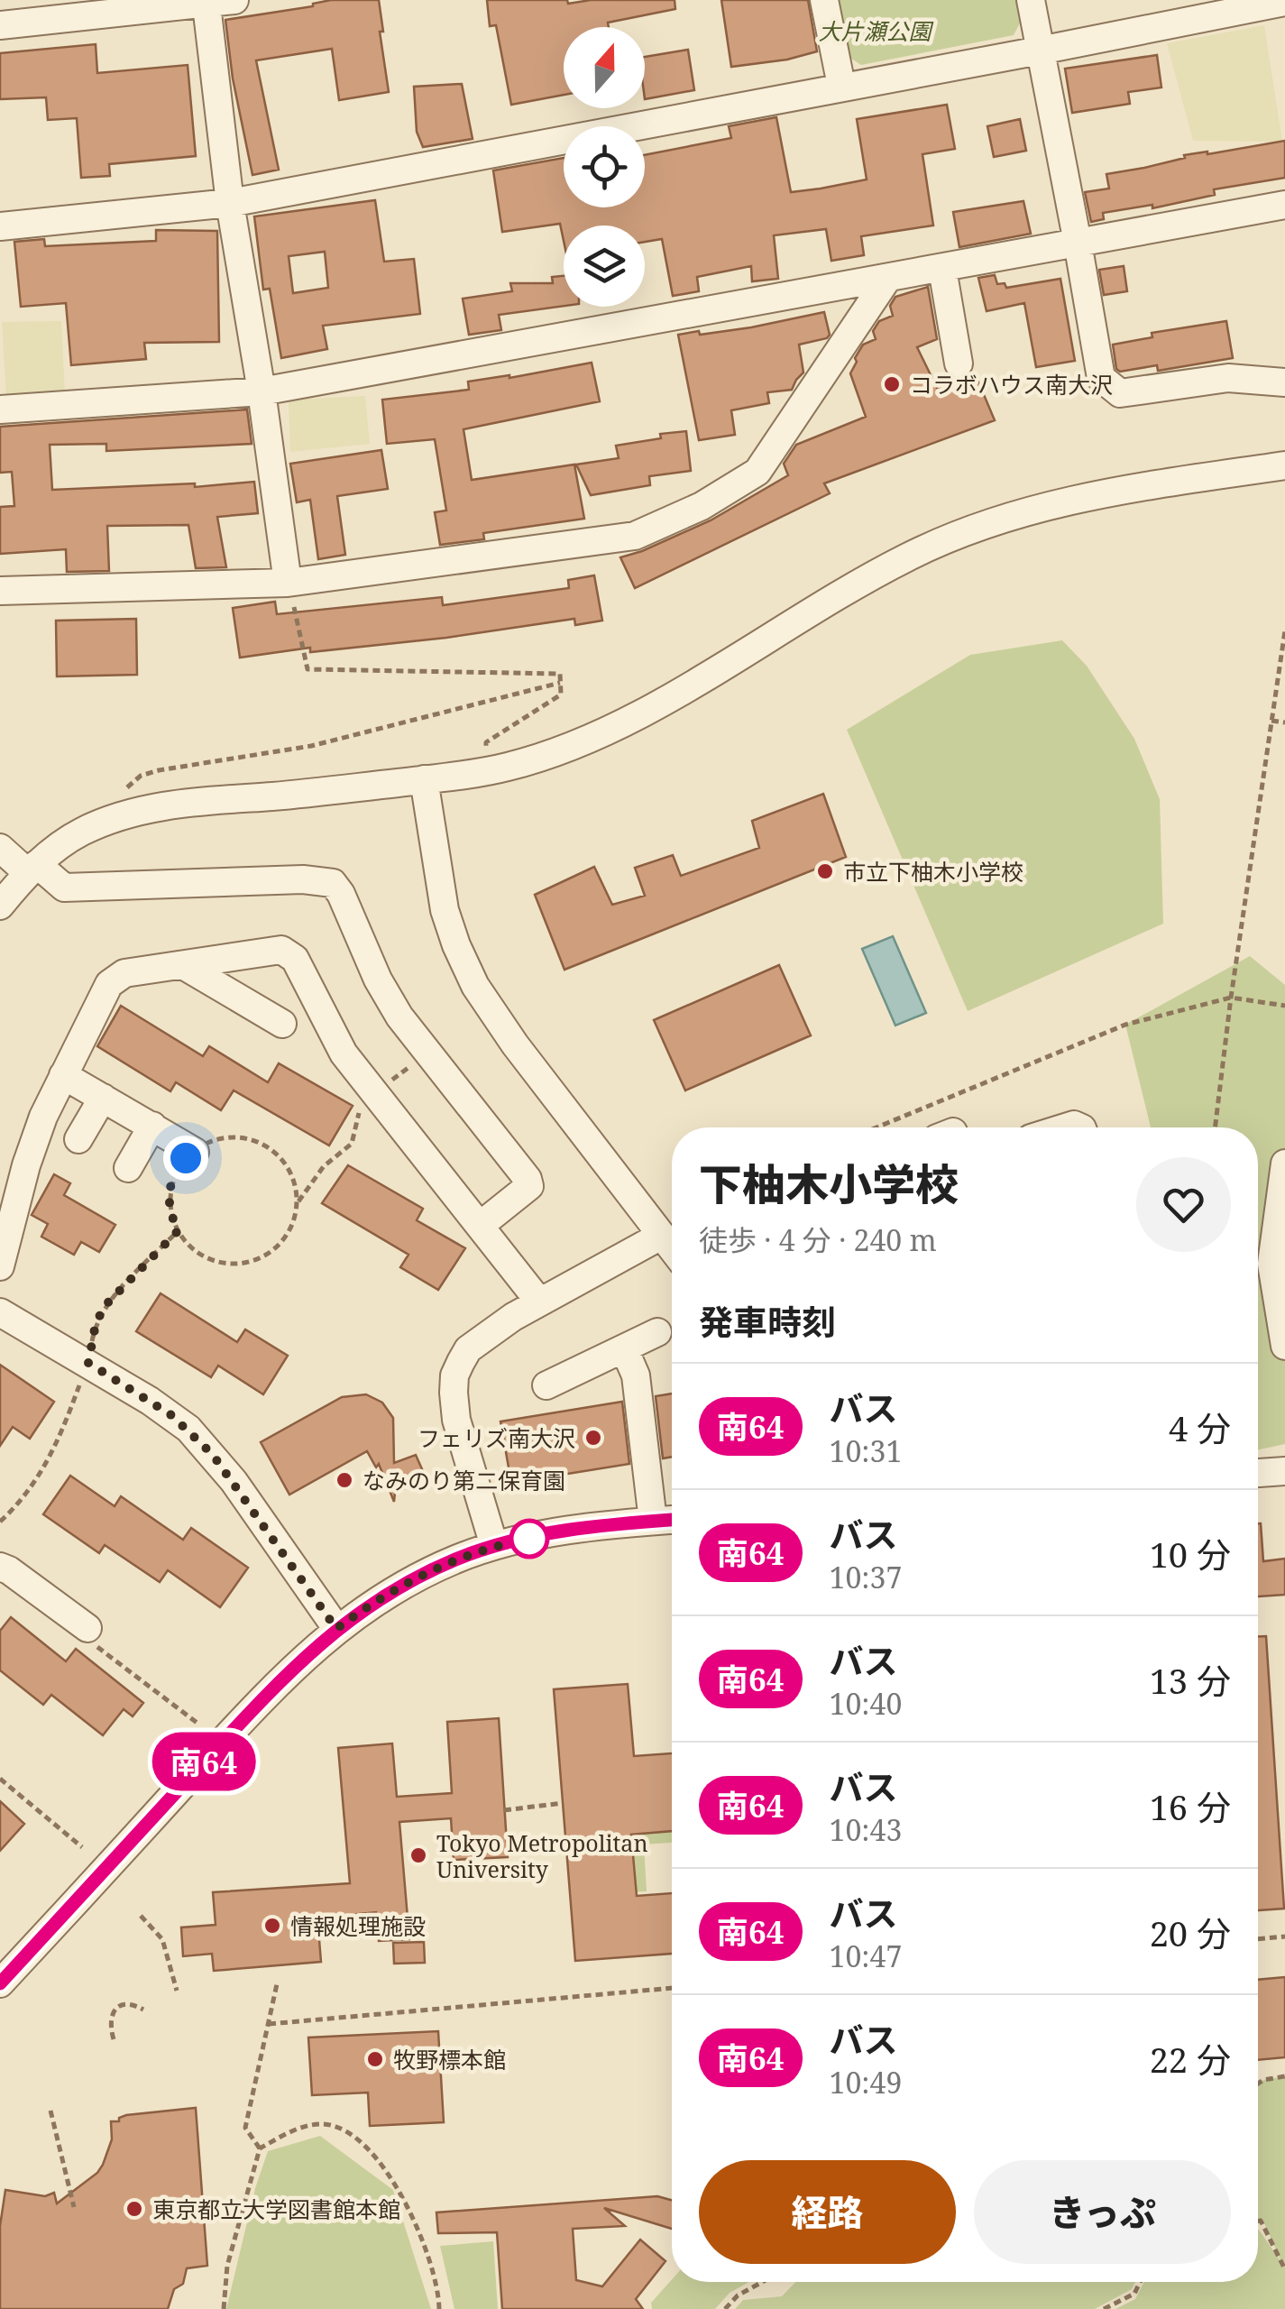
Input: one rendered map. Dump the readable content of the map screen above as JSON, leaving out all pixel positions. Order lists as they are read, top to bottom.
{
  "parks": ["大片瀬公園"],
  "places": [
    "コラボハウス南大沢",
    "市立下柚木小学校",
    "フェリズ南大沢",
    "なみのり第二保育園",
    "Tokyo Metropolitan University",
    "情報処理施設",
    "牧野標本館",
    "東京都立大学図書館本館"
  ],
  "lines": ["bus line 南64"],
  "north": "top",
  "page": {
    "on_map": "南64",
    "heading": [
      ["下柚木小学校", "徒歩 · 4 分 · 240 m"],
      "発車時刻"
    ],
    "list": [
      {
        "mark": "南64",
        "name": "バス",
        "note": "10:31",
        "value": "4 分"
      },
      {
        "mark": "南64",
        "name": "バス",
        "note": "10:37",
        "value": "10 分"
      },
      {
        "mark": "南64",
        "name": "バス",
        "note": "10:40",
        "value": "13 分"
      },
      {
        "mark": "南64",
        "name": "バス",
        "note": "10:43",
        "value": "16 分"
      },
      {
        "mark": "南64",
        "name": "バス",
        "note": "10:47",
        "value": "20 分"
      },
      {
        "mark": "南64",
        "name": "バス",
        "note": "10:49",
        "value": "22 分"
      }
    ],
    "buttons": ["経路", "きっぷ"]
  }
}
